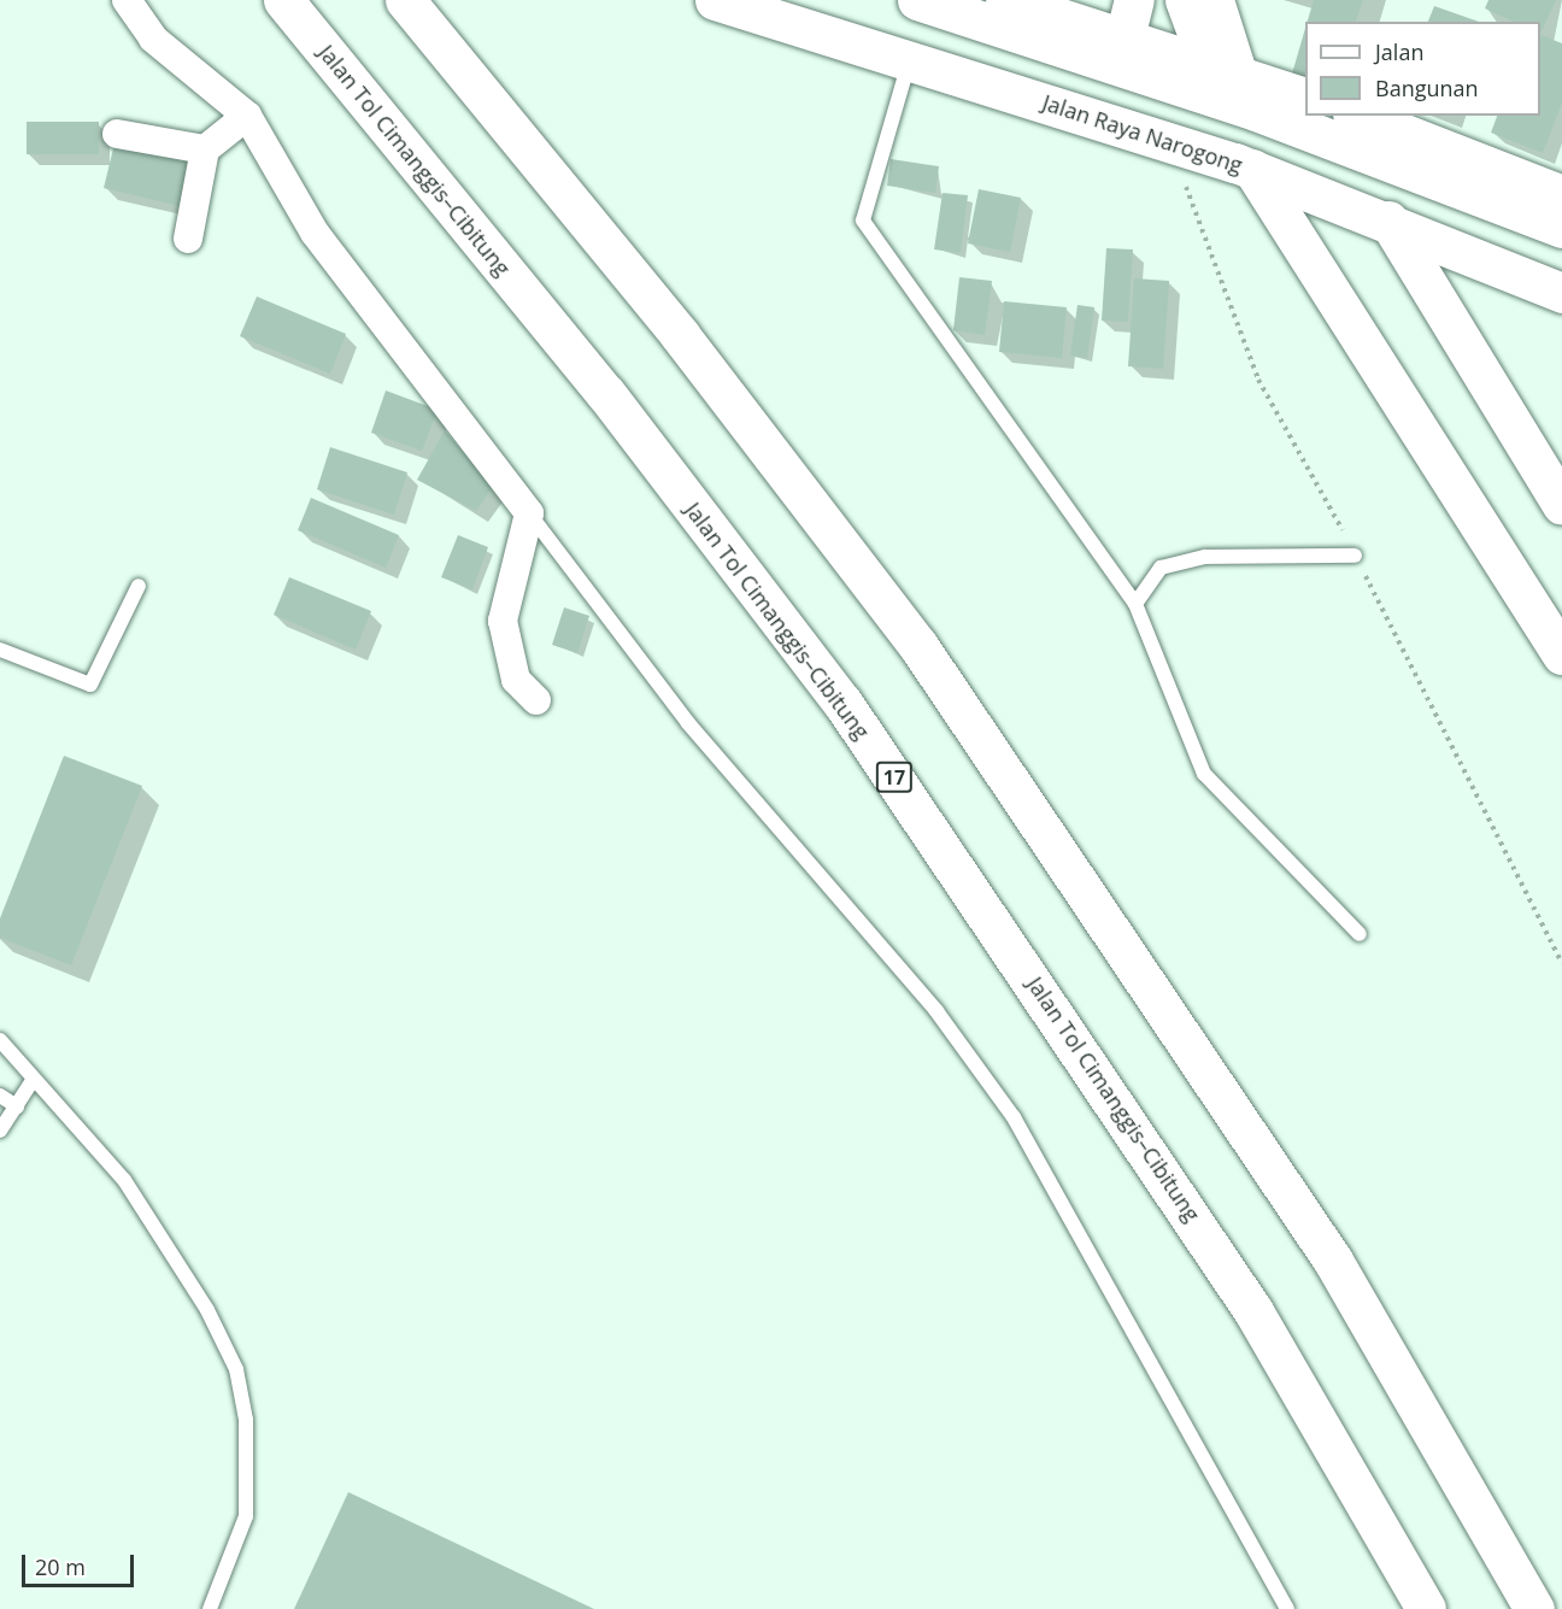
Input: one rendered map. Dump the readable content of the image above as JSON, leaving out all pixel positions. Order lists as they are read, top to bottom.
{
  "streets": {
    "main road": ["Jalan Raya Narogong", "Jalan Tol Cimanggis–Cibitung", "17"]
  },
  "legend": ["Jalan", "Bangunan"],
  "scale_bar": "20 m"
}
